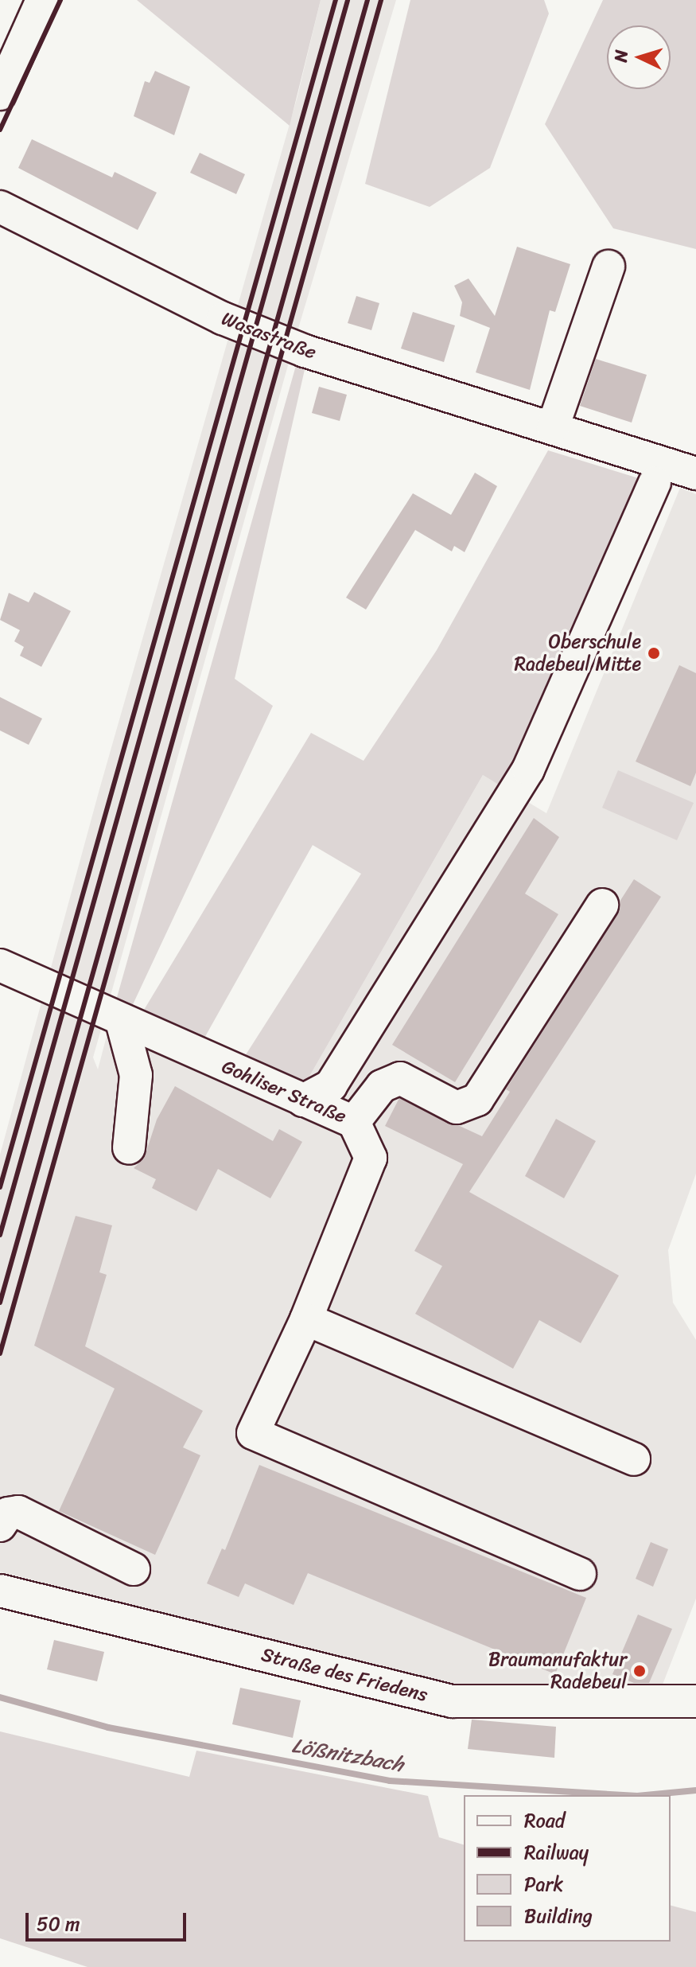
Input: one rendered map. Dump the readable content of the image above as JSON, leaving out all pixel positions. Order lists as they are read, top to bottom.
{
  "streets": {
    "street": ["Wasastraße", "Gohliser Straße", "Straße des Friedens"]
  },
  "water": ["Lößnitzbach"],
  "places": ["Oberschule Radebeul Mitte", "Braumanufaktur Radebeul"],
  "legend": [
    "Road",
    "Railway",
    "Park",
    "Building"
  ],
  "scale_bar": "50 m",
  "north": "left"
}
